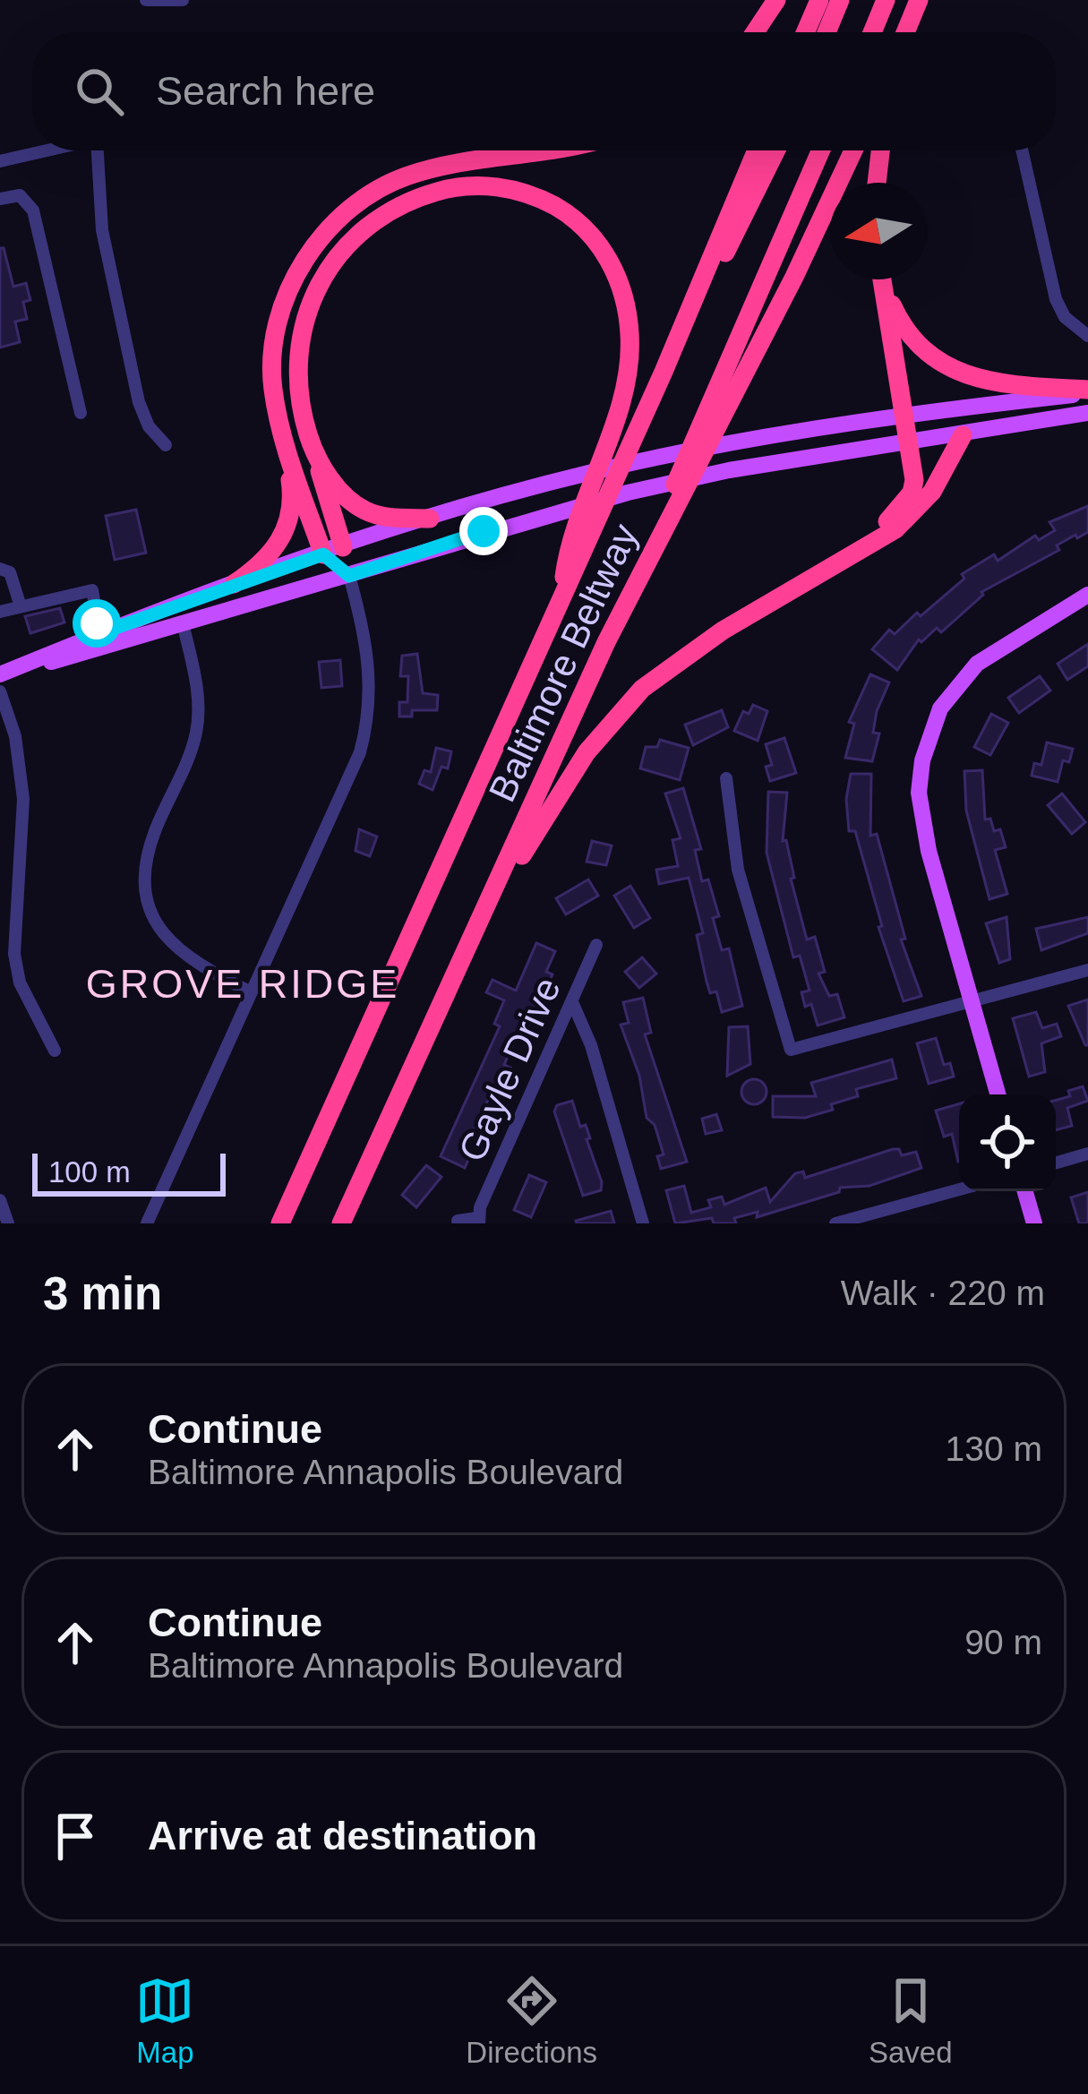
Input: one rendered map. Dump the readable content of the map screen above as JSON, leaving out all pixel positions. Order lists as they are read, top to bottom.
{
  "streets": {
    "highway": ["Baltimore Beltway"],
    "street": ["Gayle Drive"]
  },
  "districts": ["GROVE RIDGE"],
  "scale_bar": "100 m",
  "north": "left",
  "page": {
    "search": "Search here",
    "scale": "100 m",
    "heading": ["3 min", "Walk · 220 m"],
    "list": [
      ["Continue", "Baltimore Annapolis Boulevard", "130 m"],
      ["Continue", "Baltimore Annapolis Boulevard", "90 m"],
      "Arrive at destination"
    ],
    "nav": ["Map", "Directions", "Saved"]
  }
}
